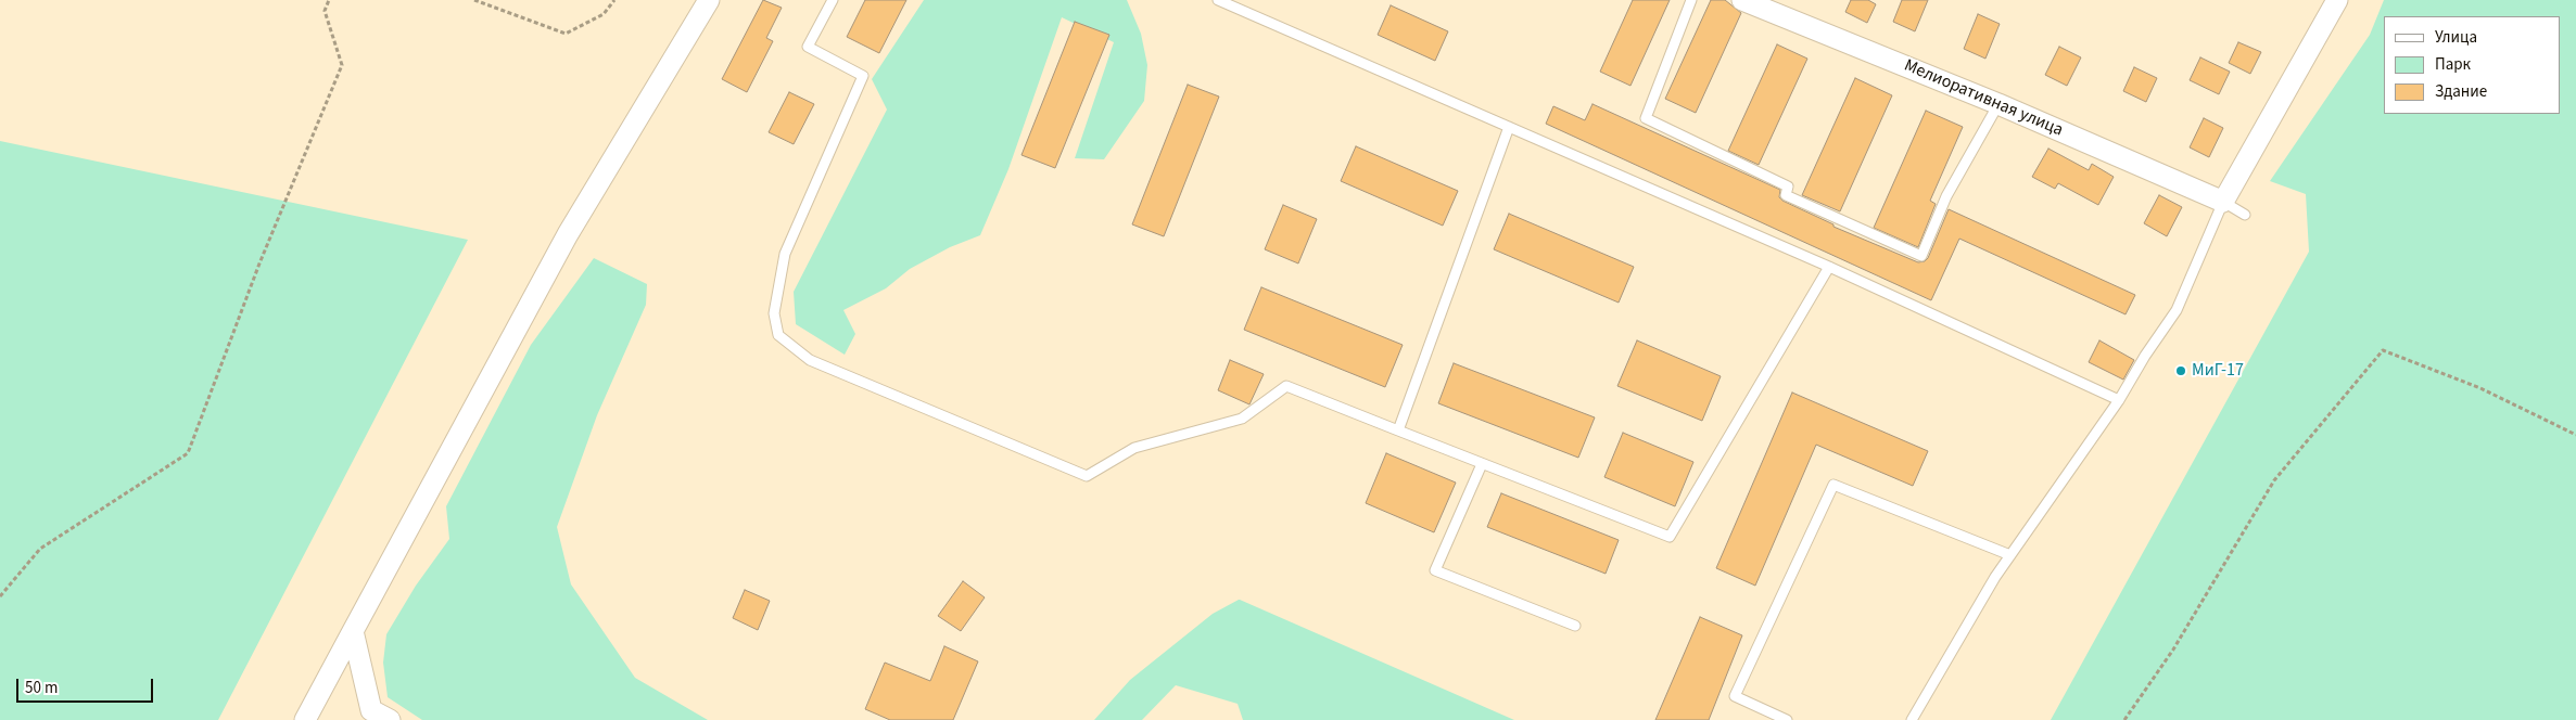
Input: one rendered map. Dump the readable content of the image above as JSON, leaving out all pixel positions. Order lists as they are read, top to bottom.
{
  "streets": {
    "street": ["Мелиоративная улица"]
  },
  "places": ["МиГ-17"],
  "legend": ["Улица", "Парк", "Здание"],
  "scale_bar": "50 m"
}
